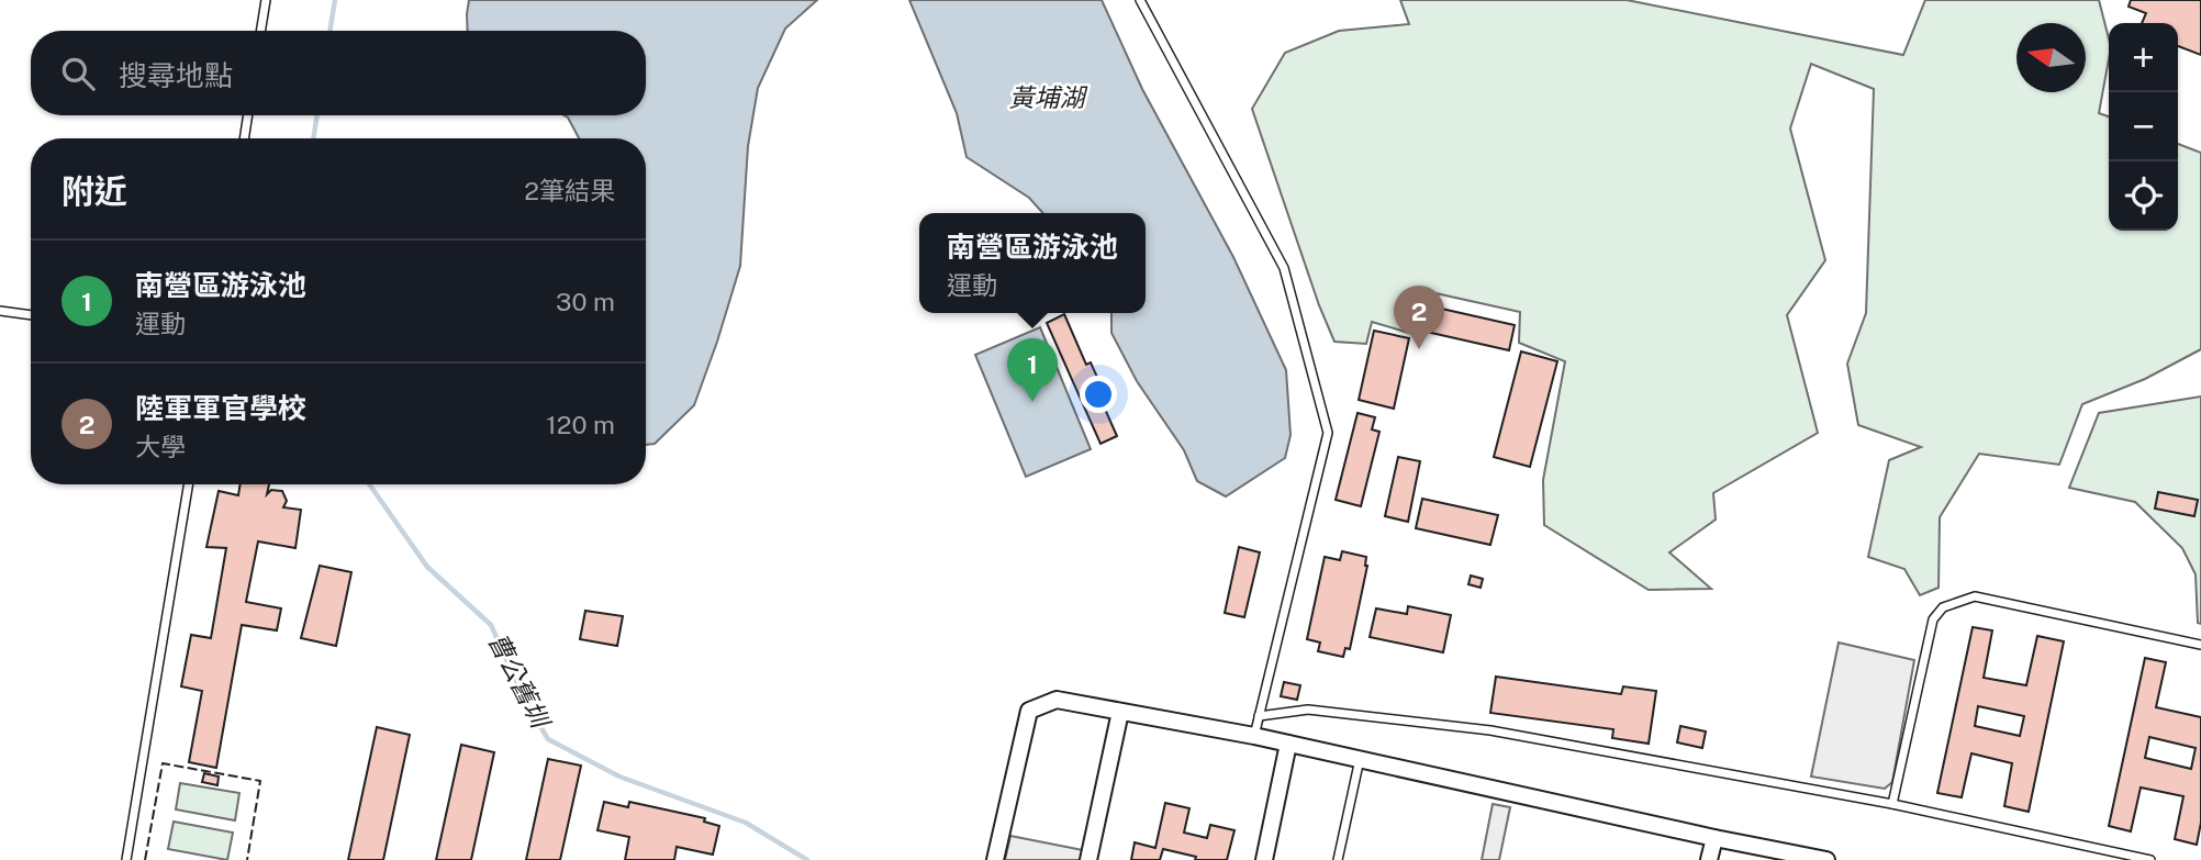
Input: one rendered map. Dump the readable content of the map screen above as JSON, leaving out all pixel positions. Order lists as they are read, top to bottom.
{
  "water": ["黃埔湖", "曹公舊圳"],
  "north": "left",
  "page": {
    "map_buttons": ["+", "−"],
    "search": "搜尋地點",
    "heading": ["附近", "2筆結果"],
    "popup": ["南營區游泳池", "運動"],
    "list": [
      {
        "mark": "1",
        "name": "南營區游泳池",
        "note": "運動",
        "value": "30 m"
      },
      {
        "mark": "2",
        "name": "陸軍軍官學校",
        "note": "大學",
        "value": "120 m"
      }
    ],
    "pins": ["2", "1"]
  }
}
